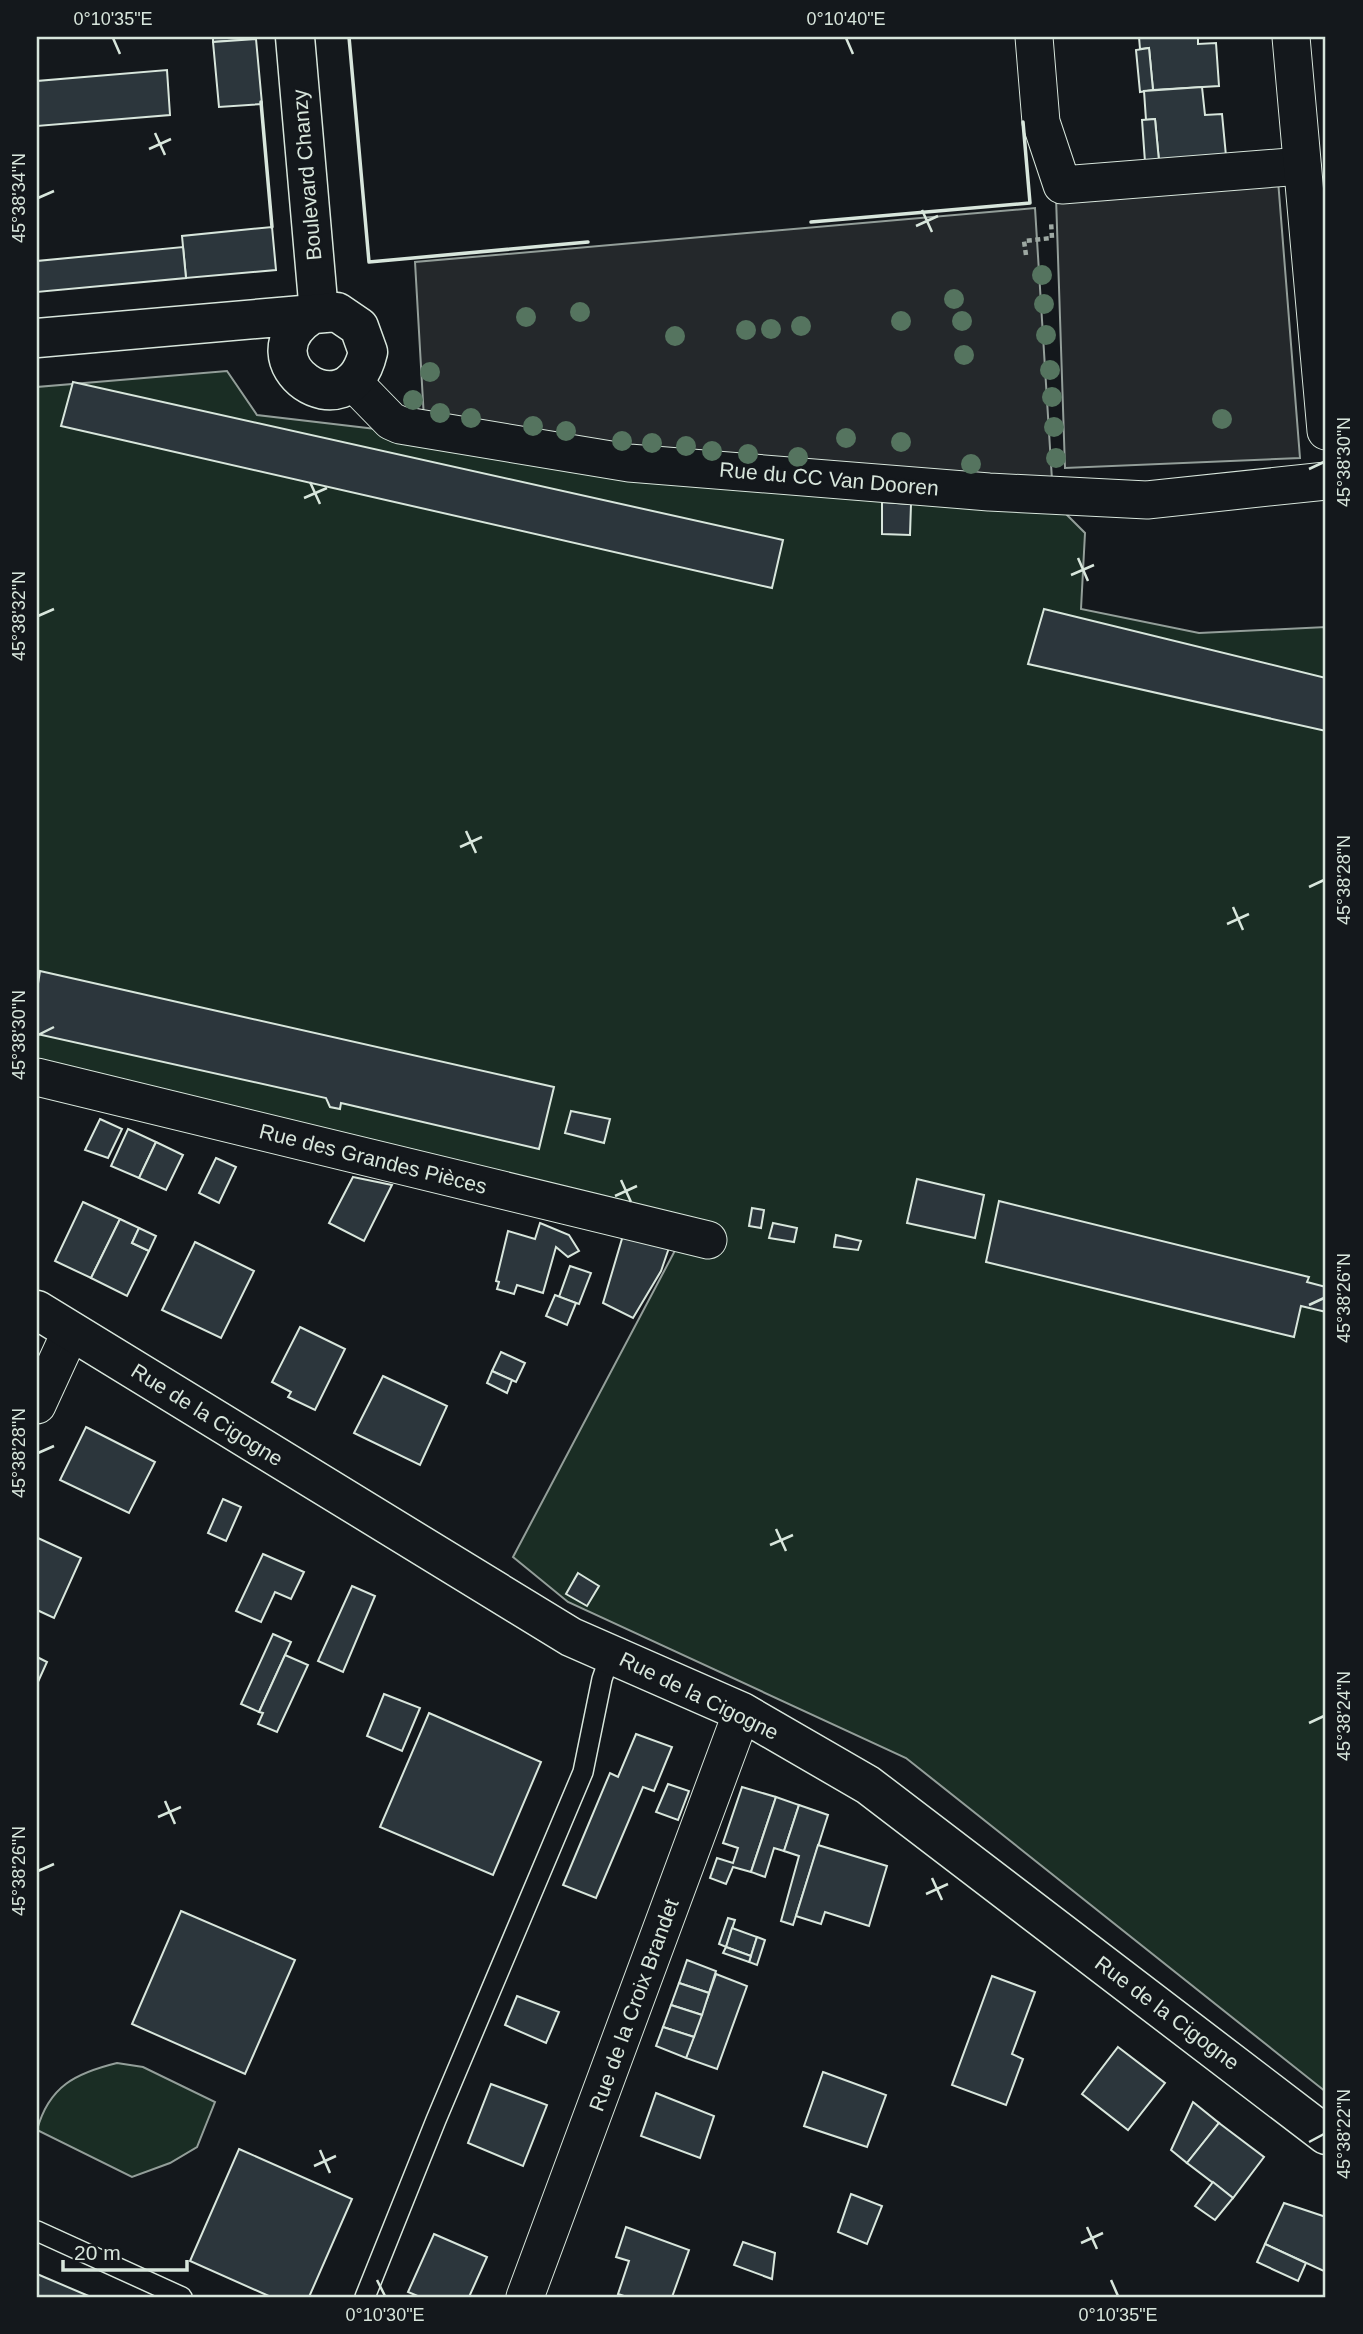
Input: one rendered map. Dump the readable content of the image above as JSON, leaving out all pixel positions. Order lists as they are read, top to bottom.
{
  "streets": {
    "street": [
      "Boulevard Chanzy",
      "Rue du CC Van Dooren",
      "Rue des Grandes Pièces",
      "Rue de la Cigogne",
      "Rue de la Croix Brandet"
    ]
  },
  "crossings": [
    ["Boulevard Chanzy", "Rue du CC Van Dooren"],
    ["Rue de la Cigogne", "Rue de la Croix Brandet"]
  ],
  "scale_bar": "20 m",
  "coordinates": [
    "0°10'35\"E",
    "0°10'40\"E",
    "45°38'34\"N",
    "45°38'30\"N",
    "45°38'32\"N",
    "45°38'28\"N",
    "45°38'26\"N",
    "45°38'24\"N",
    "45°38'22\"N",
    "0°10'30\"E"
  ]
}
